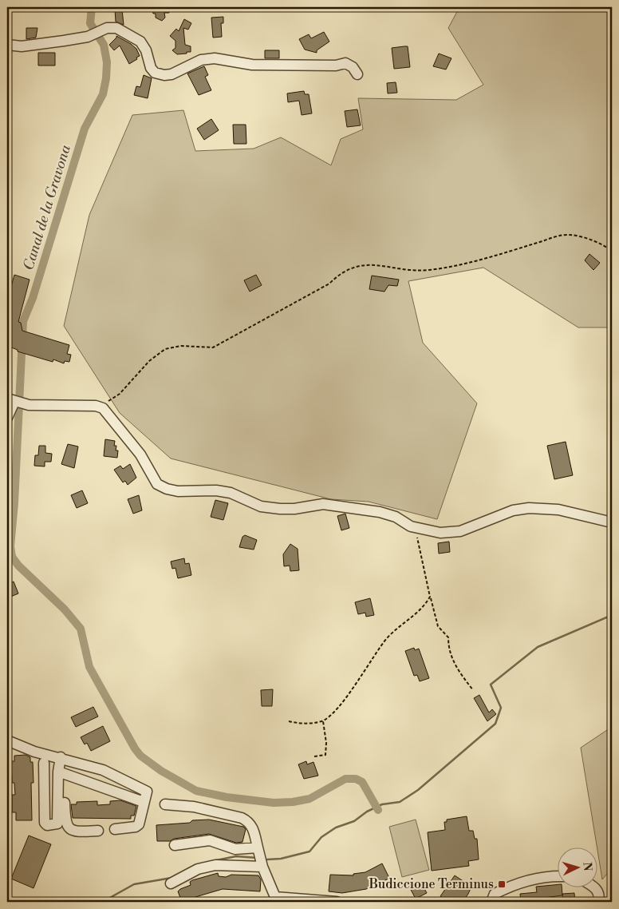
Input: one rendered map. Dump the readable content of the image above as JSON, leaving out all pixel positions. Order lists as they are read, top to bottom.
{
  "water": ["Canal de la Gravona"],
  "places": {
    "transit": ["Budiccione Terminus"]
  },
  "north": "right"
}
